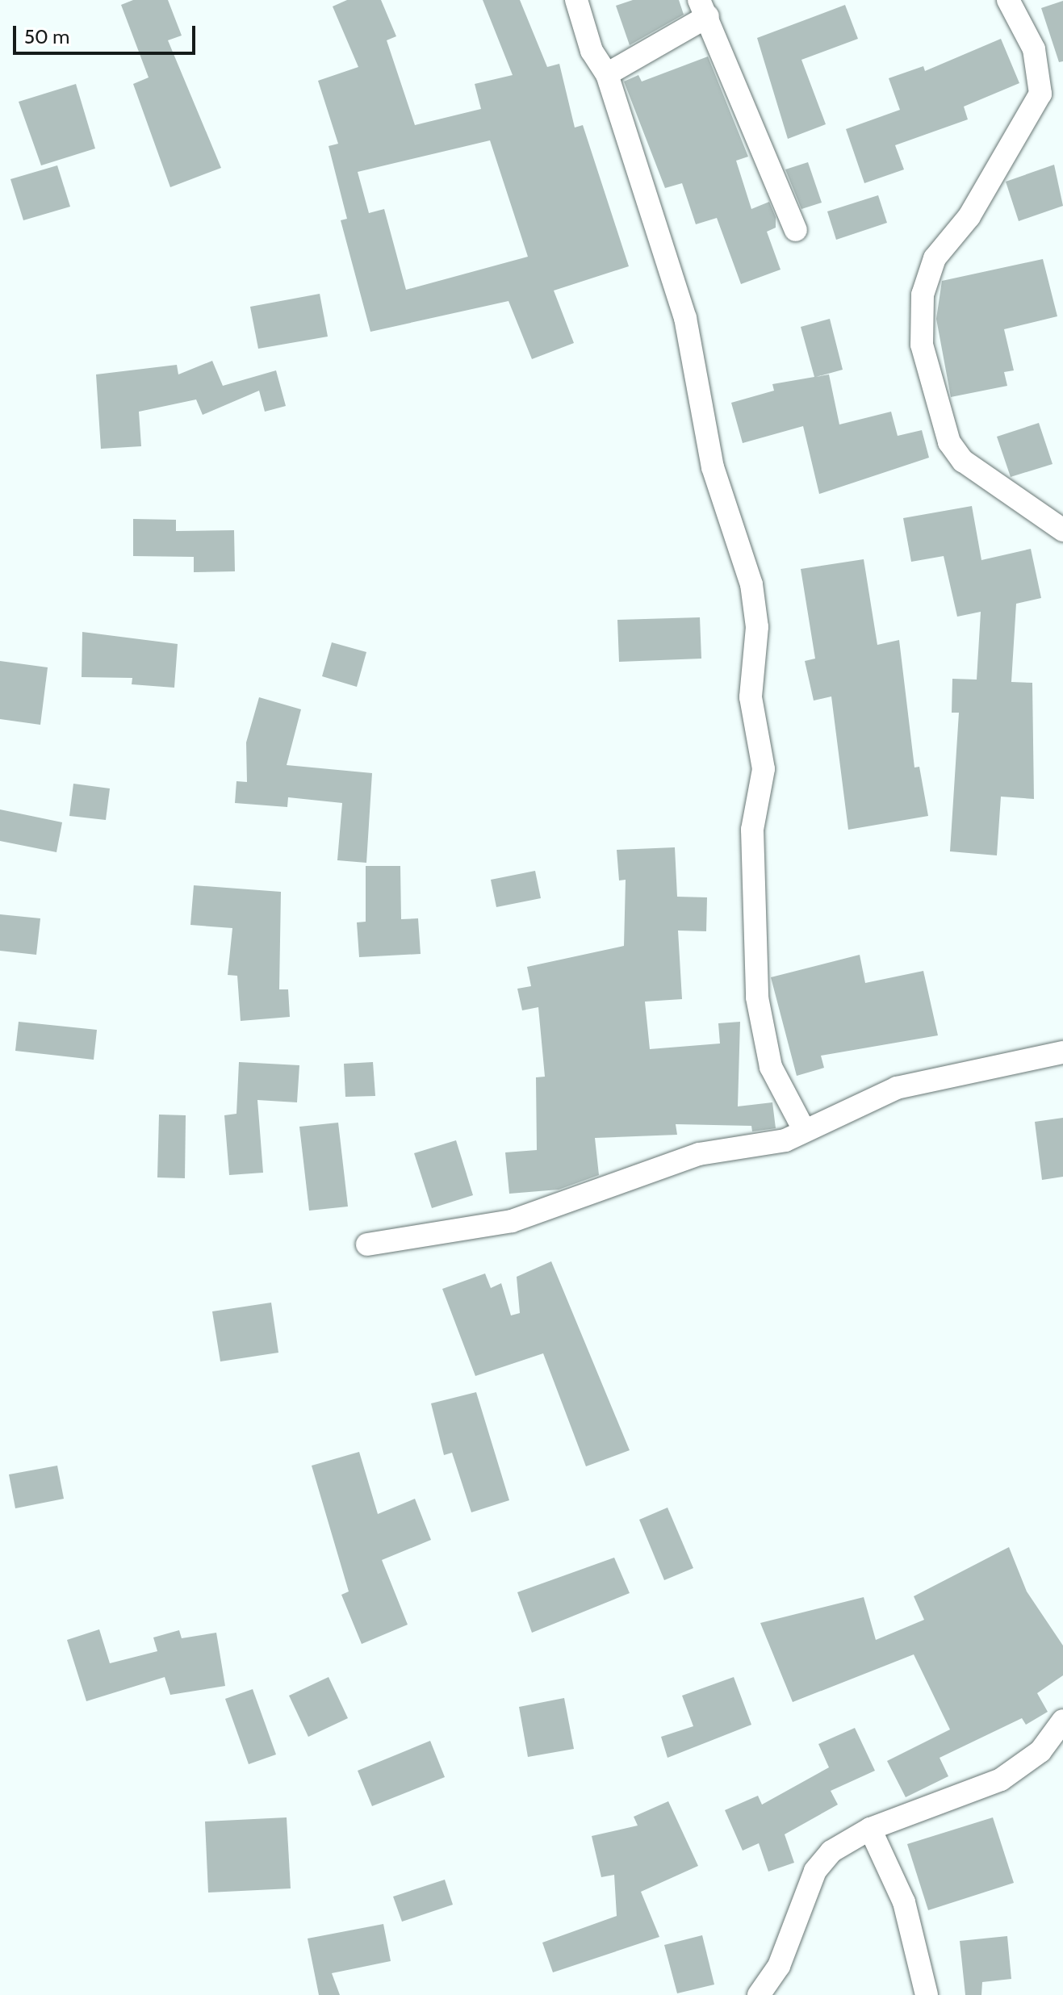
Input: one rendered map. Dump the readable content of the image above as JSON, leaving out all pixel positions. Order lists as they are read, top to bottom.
{
  "scale_bar": "50 m"
}
